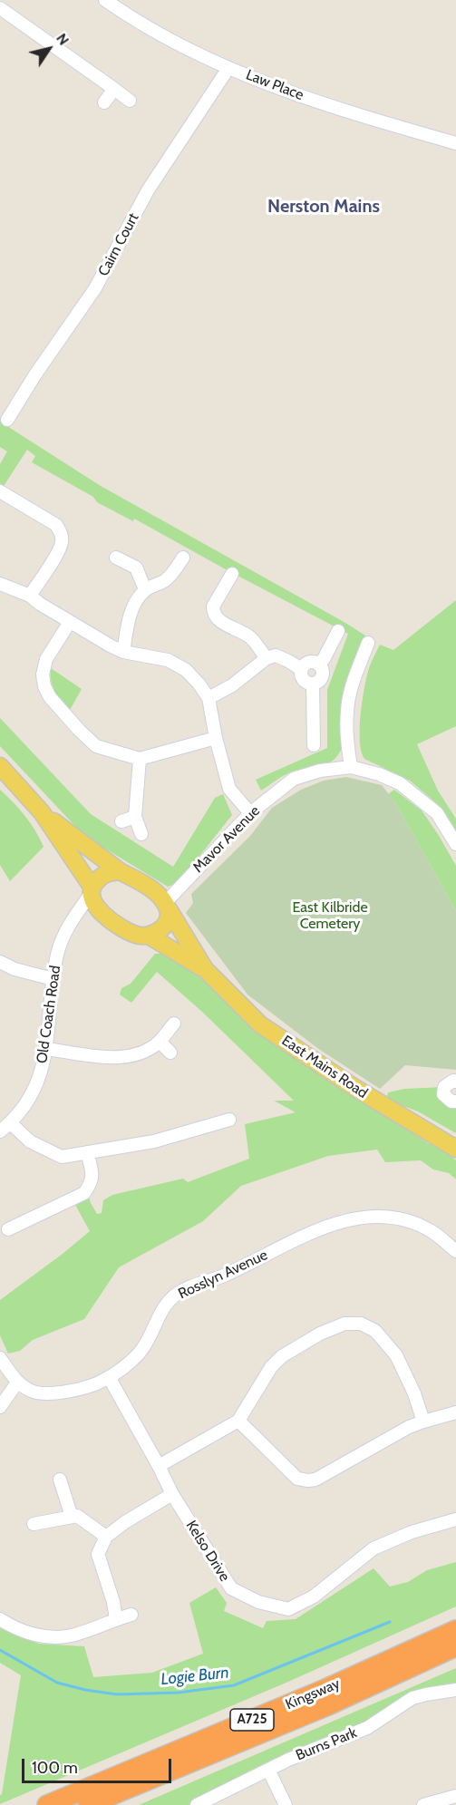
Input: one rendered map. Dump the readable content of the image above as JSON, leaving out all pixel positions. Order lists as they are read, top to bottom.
{
  "streets": {
    "highway": ["Kingsway", "A725"],
    "main road": ["East Mains Road"],
    "street": [
      "Law Place",
      "Cairn Court",
      "Mavor Avenue",
      "Old Coach Road",
      "Rosslyn Avenue",
      "Kelso Drive",
      "Burns Park"
    ]
  },
  "crossings": [
    ["Law Place", "Cairn Court"],
    ["Mavor Avenue", "Old Coach Road"],
    ["Mavor Avenue", "East Mains Road"],
    ["Old Coach Road", "East Mains Road"],
    ["Rosslyn Avenue", "Kelso Drive"]
  ],
  "districts": ["Nerston Mains"],
  "water": ["Logie Burn"],
  "parks": ["East Kilbride Cemetery"],
  "scale_bar": "100 m",
  "north": "top right"
}
